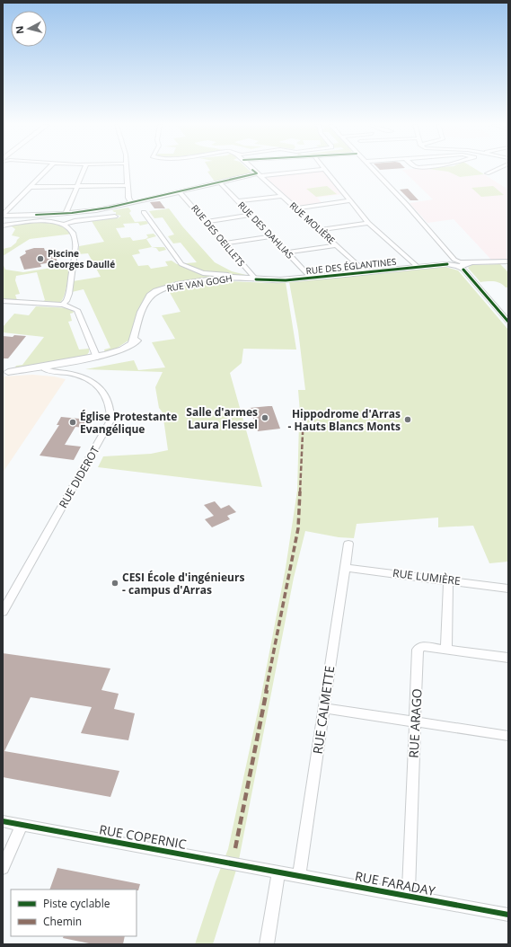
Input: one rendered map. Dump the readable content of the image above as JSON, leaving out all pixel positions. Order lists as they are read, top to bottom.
{
  "streets": {
    "street": [
      "RUE MOLIÈRE",
      "RUE DES DAHLIAS",
      "RUE DES OEILLETS",
      "RUE DES ÉGLANTINES",
      "RUE VAN GOGH",
      "RUE DIDEROT",
      "RUE LUMIÈRE",
      "RUE CALMETTE",
      "RUE ARAGO",
      "RUE COPERNIC",
      "RUE FARADAY"
    ]
  },
  "crossings": [
    ["RUE MOLIÈRE", "RUE DES ÉGLANTINES"],
    ["RUE DES DAHLIAS", "RUE DES ÉGLANTINES"],
    ["RUE DES OEILLETS", "RUE DES ÉGLANTINES"],
    ["RUE DES OEILLETS", "RUE VAN GOGH"],
    ["RUE DES ÉGLANTINES", "RUE VAN GOGH"],
    ["RUE LUMIÈRE", "RUE CALMETTE"],
    ["RUE CALMETTE", "RUE FARADAY"],
    ["RUE ARAGO", "RUE FARADAY"],
    ["RUE COPERNIC", "RUE FARADAY"]
  ],
  "places": [
    "Piscine Georges Daullé",
    "Salle d'armes Laura Flessel",
    "Hippodrome d'Arras - Hauts Blancs Monts",
    "Église Protestante Evangélique",
    "CESI École d'ingénieurs - campus d'Arras"
  ],
  "legend": ["Piste cyclable", "Chemin"],
  "north": "left"
}
